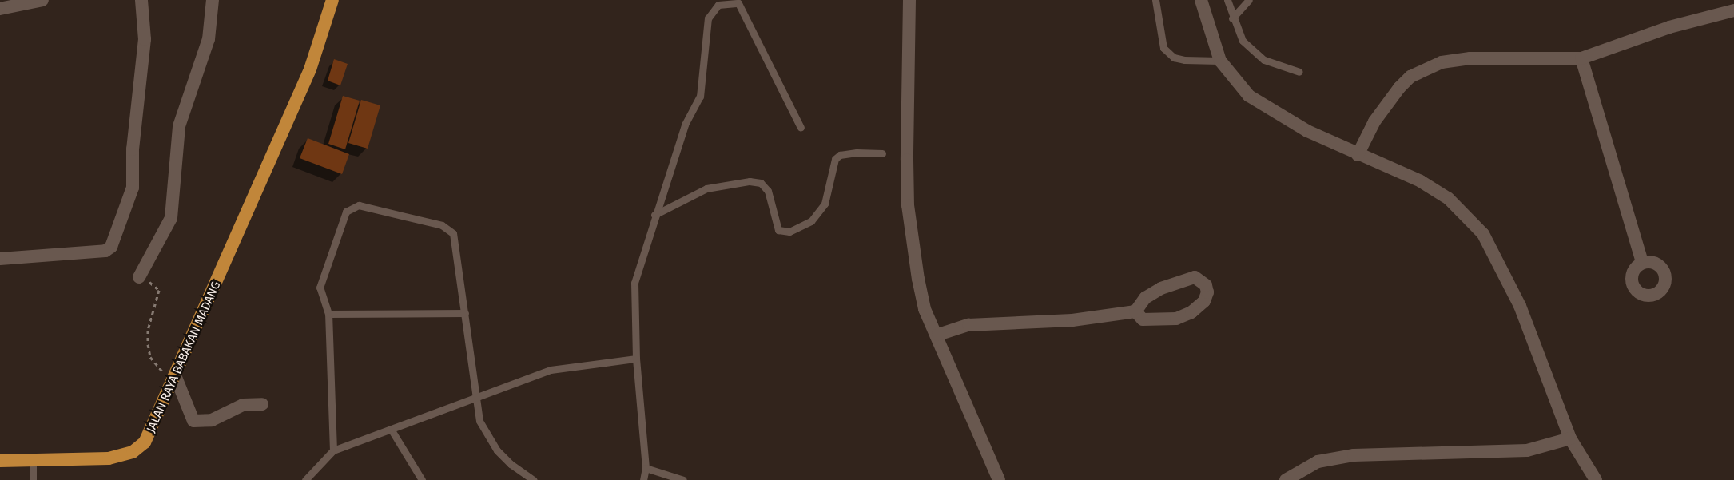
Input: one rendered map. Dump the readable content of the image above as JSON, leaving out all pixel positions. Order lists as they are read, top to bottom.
{
  "streets": {
    "main road": ["JALAN RAYA BABAKAN MADANG"]
  }
}
